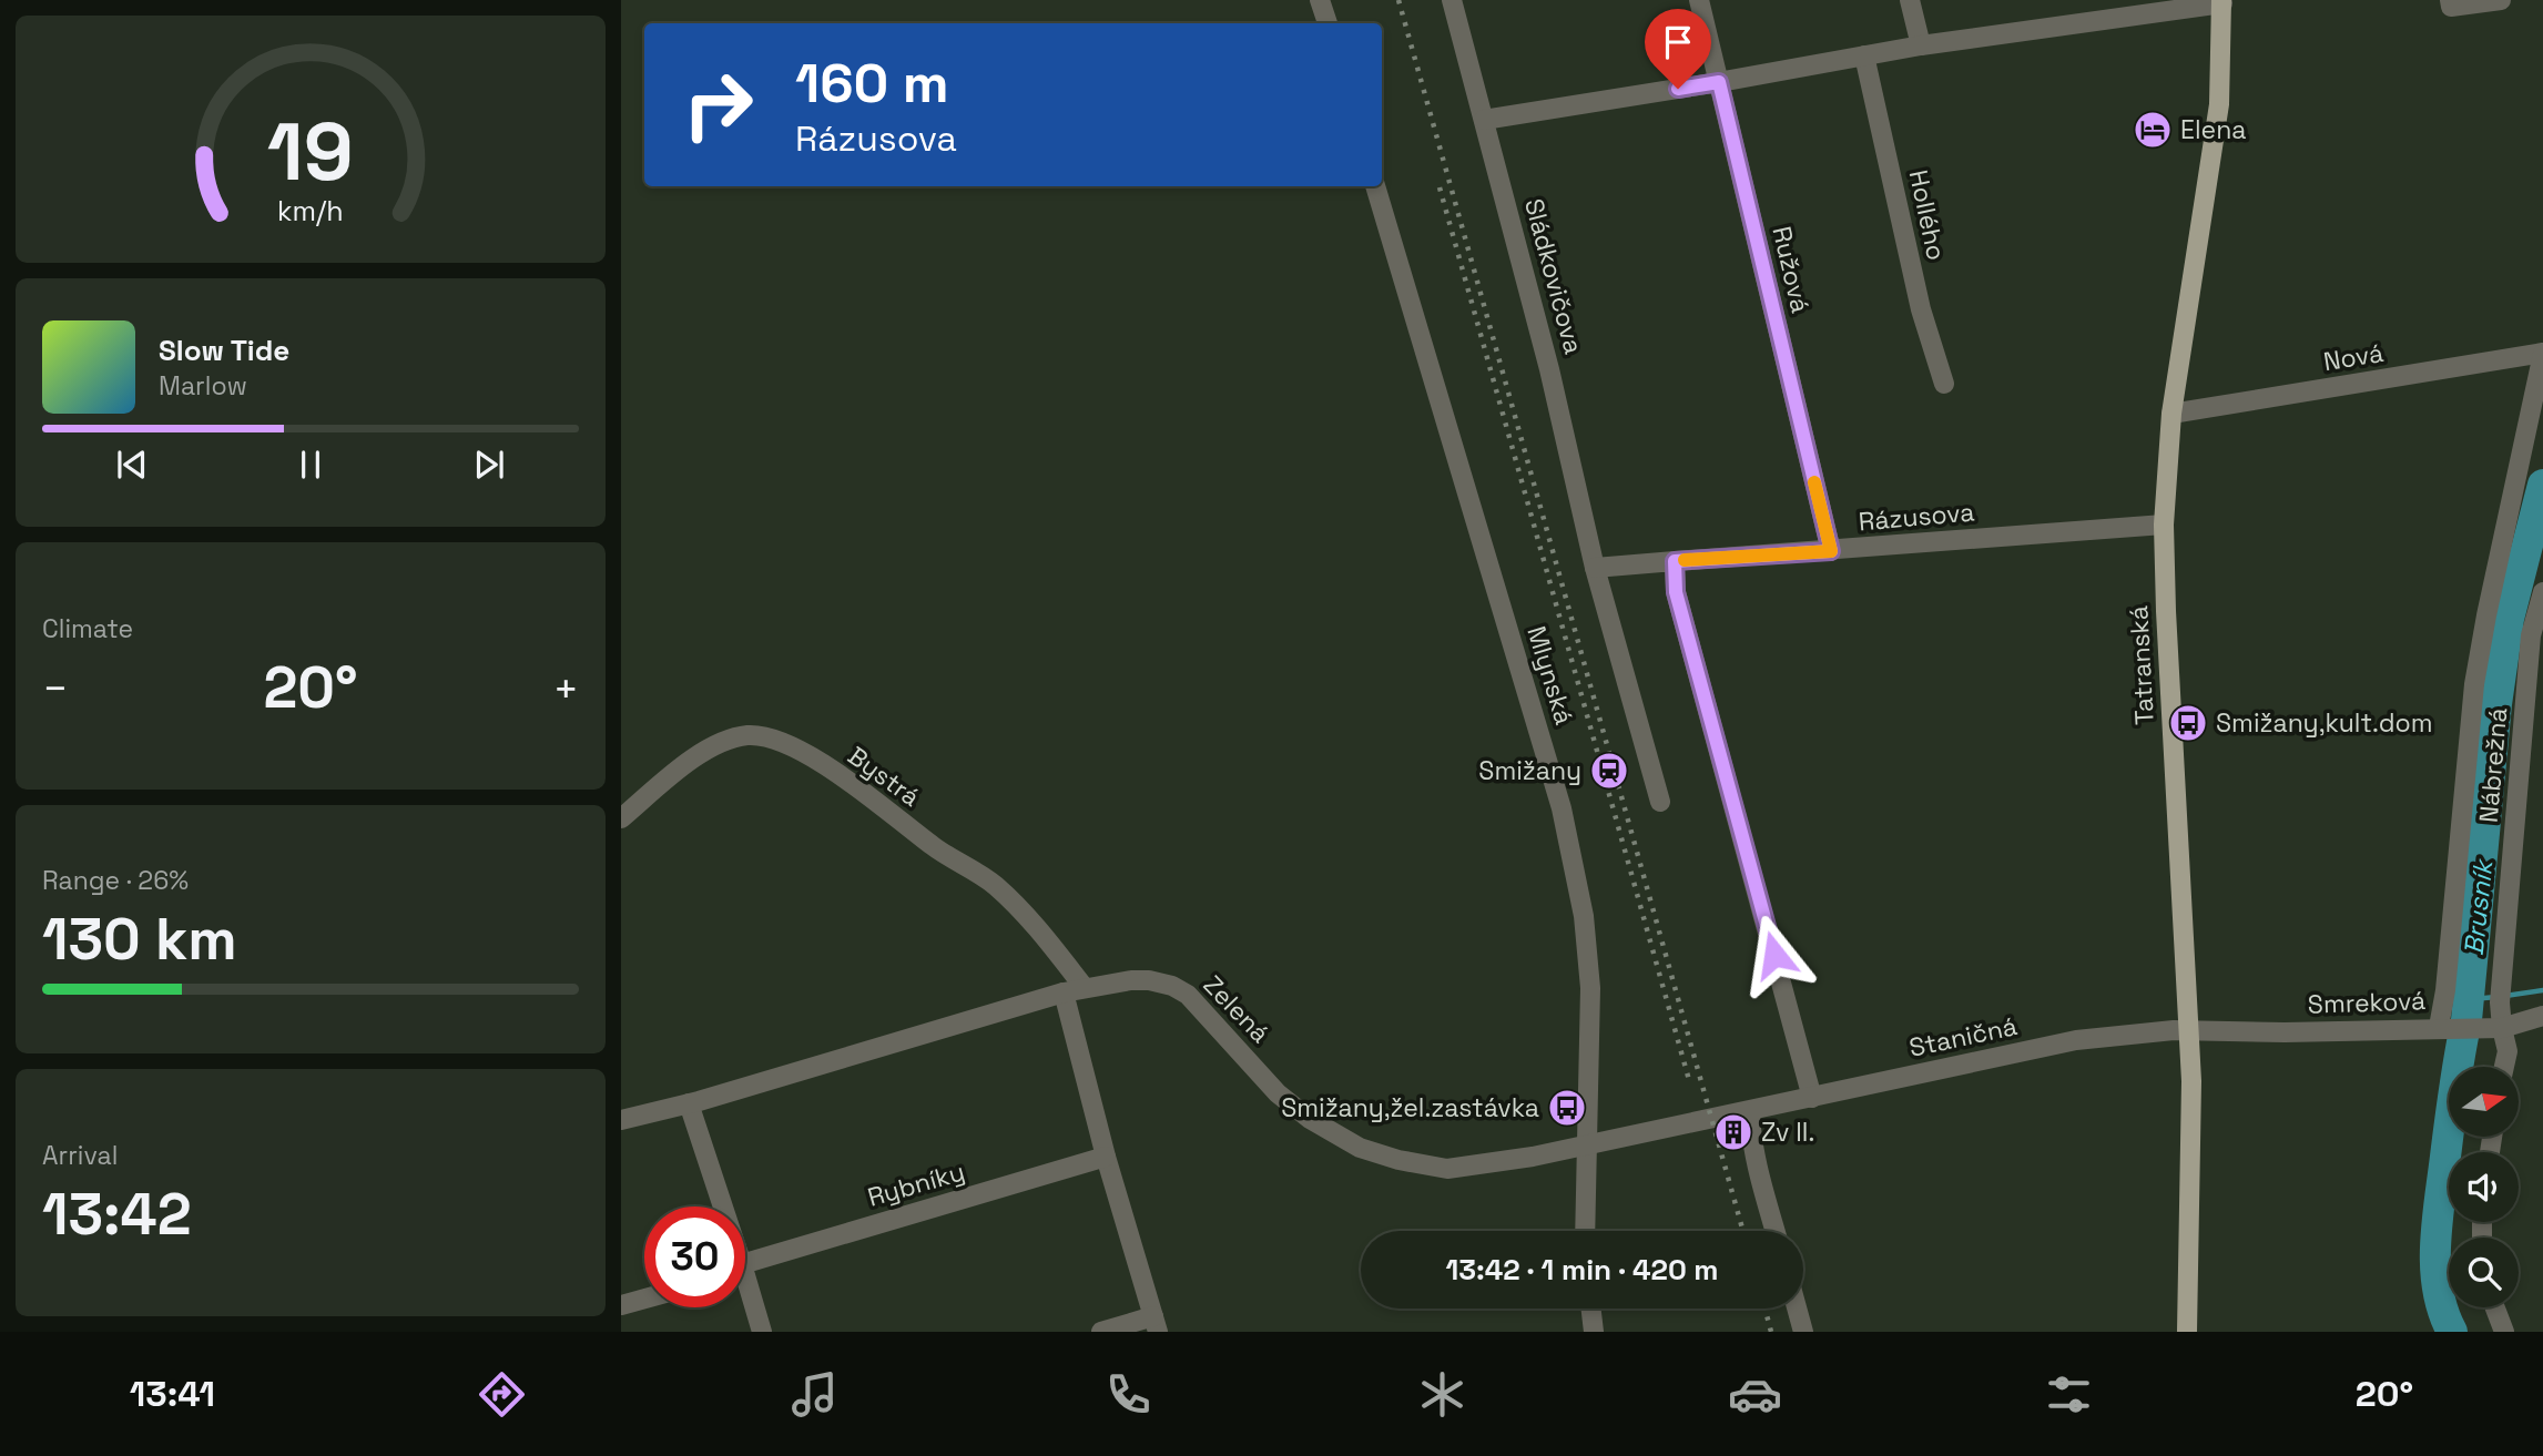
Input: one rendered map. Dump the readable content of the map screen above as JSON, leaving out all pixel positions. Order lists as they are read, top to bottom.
{
  "streets": {
    "main road": ["Tatranská"],
    "street": [
      "Hollého",
      "Ružová",
      "Sládkovičova",
      "Nová",
      "Rázusova",
      "Mlynská",
      "Nábrežná",
      "Bystrá",
      "Smreková",
      "Zelená",
      "Staničná",
      "Rybníky"
    ]
  },
  "crossings": [
    ["Ružová", "Rázusova"],
    ["Sládkovičova", "Rázusova"],
    ["Nová", "Tatranská"],
    ["Rázusova", "Tatranská"],
    ["Tatranská", "Smreková"],
    ["Tatranská", "Staničná"],
    ["Mlynská", "Zelená"],
    ["Nábrežná", "Smreková"],
    ["Bystrá", "Zelená"],
    ["Smreková", "Staničná"],
    ["Zelená", "Staničná"]
  ],
  "water": ["Brusník"],
  "places": {
    "hotel": ["Elena"],
    "bus stop": ["Smižany,kult.dom", "Smižany,žel.zastávka"],
    "station": ["Smižany"],
    "building": ["Zv II."]
  },
  "north": "right",
  "page": {
    "turn": ["160 m", "Rázusova"],
    "song": ["Slow Tide", "Marlow"],
    "tile": [
      "Climate",
      ["Range · 26%", "130 km"],
      ["Arrival", "13:42"]
    ],
    "heat": ["−", "20°", "+"],
    "limit": "30",
    "trip": "13:42 · 1 min · 420 m",
    "tabs": ["13:41", "20°"],
    "gauge": ["19", "km/h"]
  }
}
